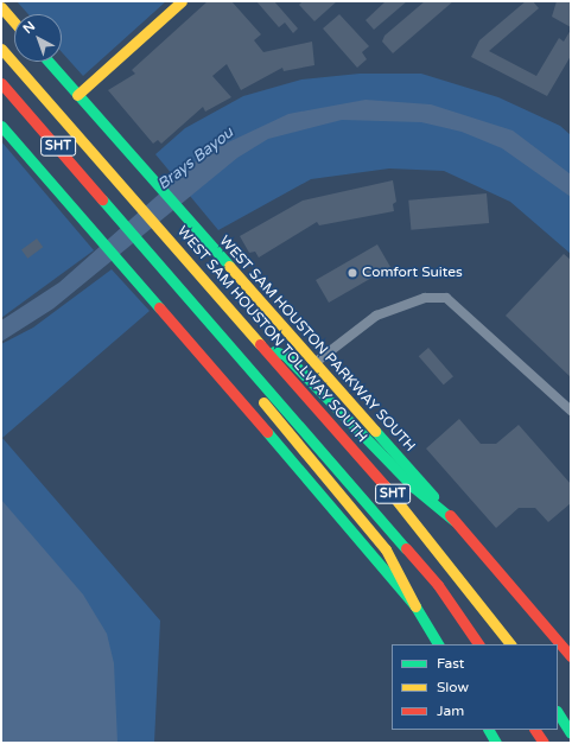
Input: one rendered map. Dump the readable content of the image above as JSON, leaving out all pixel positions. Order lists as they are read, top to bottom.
{
  "streets": {
    "main road": ["SHT", "WEST SAM HOUSTON TOLLWAY SOUTH", "WEST SAM HOUSTON PARKWAY SOUTH"]
  },
  "water": ["Brays Bayou"],
  "places": ["Comfort Suites"],
  "legend": ["Fast", "Slow", "Jam"],
  "north": "top left"
}
